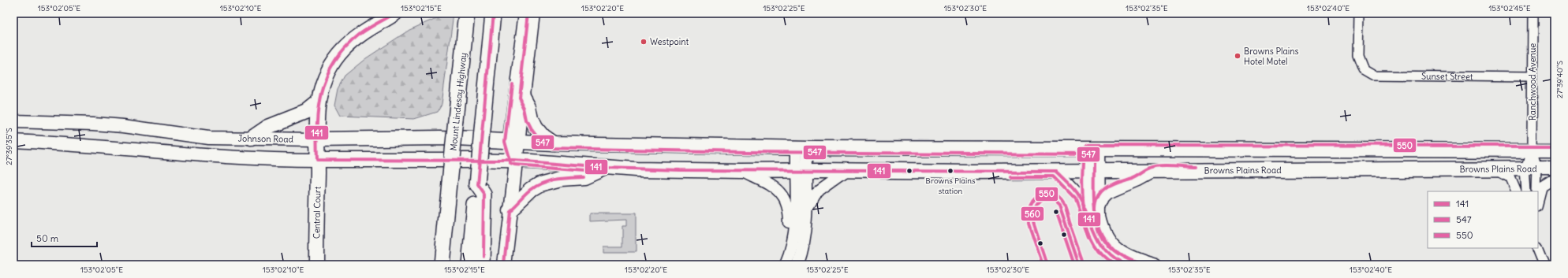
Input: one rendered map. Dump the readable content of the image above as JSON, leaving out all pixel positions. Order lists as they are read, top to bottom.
{
  "streets": {
    "highway": ["Mount Lindesay Highway"],
    "main road": ["Johnson Road", "Browns Plains Road", "Central Court"],
    "street": ["Sunset Street", "Ranchwood Avenue"]
  },
  "crossings": [
    ["Sunset Street", "Ranchwood Avenue"],
    ["Ranchwood Avenue", "Browns Plains Road"],
    ["Johnson Road", "Browns Plains Road"]
  ],
  "places": ["Westpoint", "Browns Plains Hotel Motel", "Browns Plains station"],
  "lines": [
    "transit line 141",
    "transit line 547",
    "transit line 550",
    "transit line 560"
  ],
  "legend": ["141", "547", "550"],
  "scale_bar": "50 m",
  "coordinates": [
    "153°02'05\"E",
    "153°02'10\"E",
    "153°02'15\"E",
    "153°02'20\"E",
    "153°02'25\"E",
    "153°02'30\"E",
    "153°02'35\"E",
    "153°02'40\"E",
    "153°02'45\"E",
    "27°39'40\"S",
    "27°39'35\"S"
  ]
}
